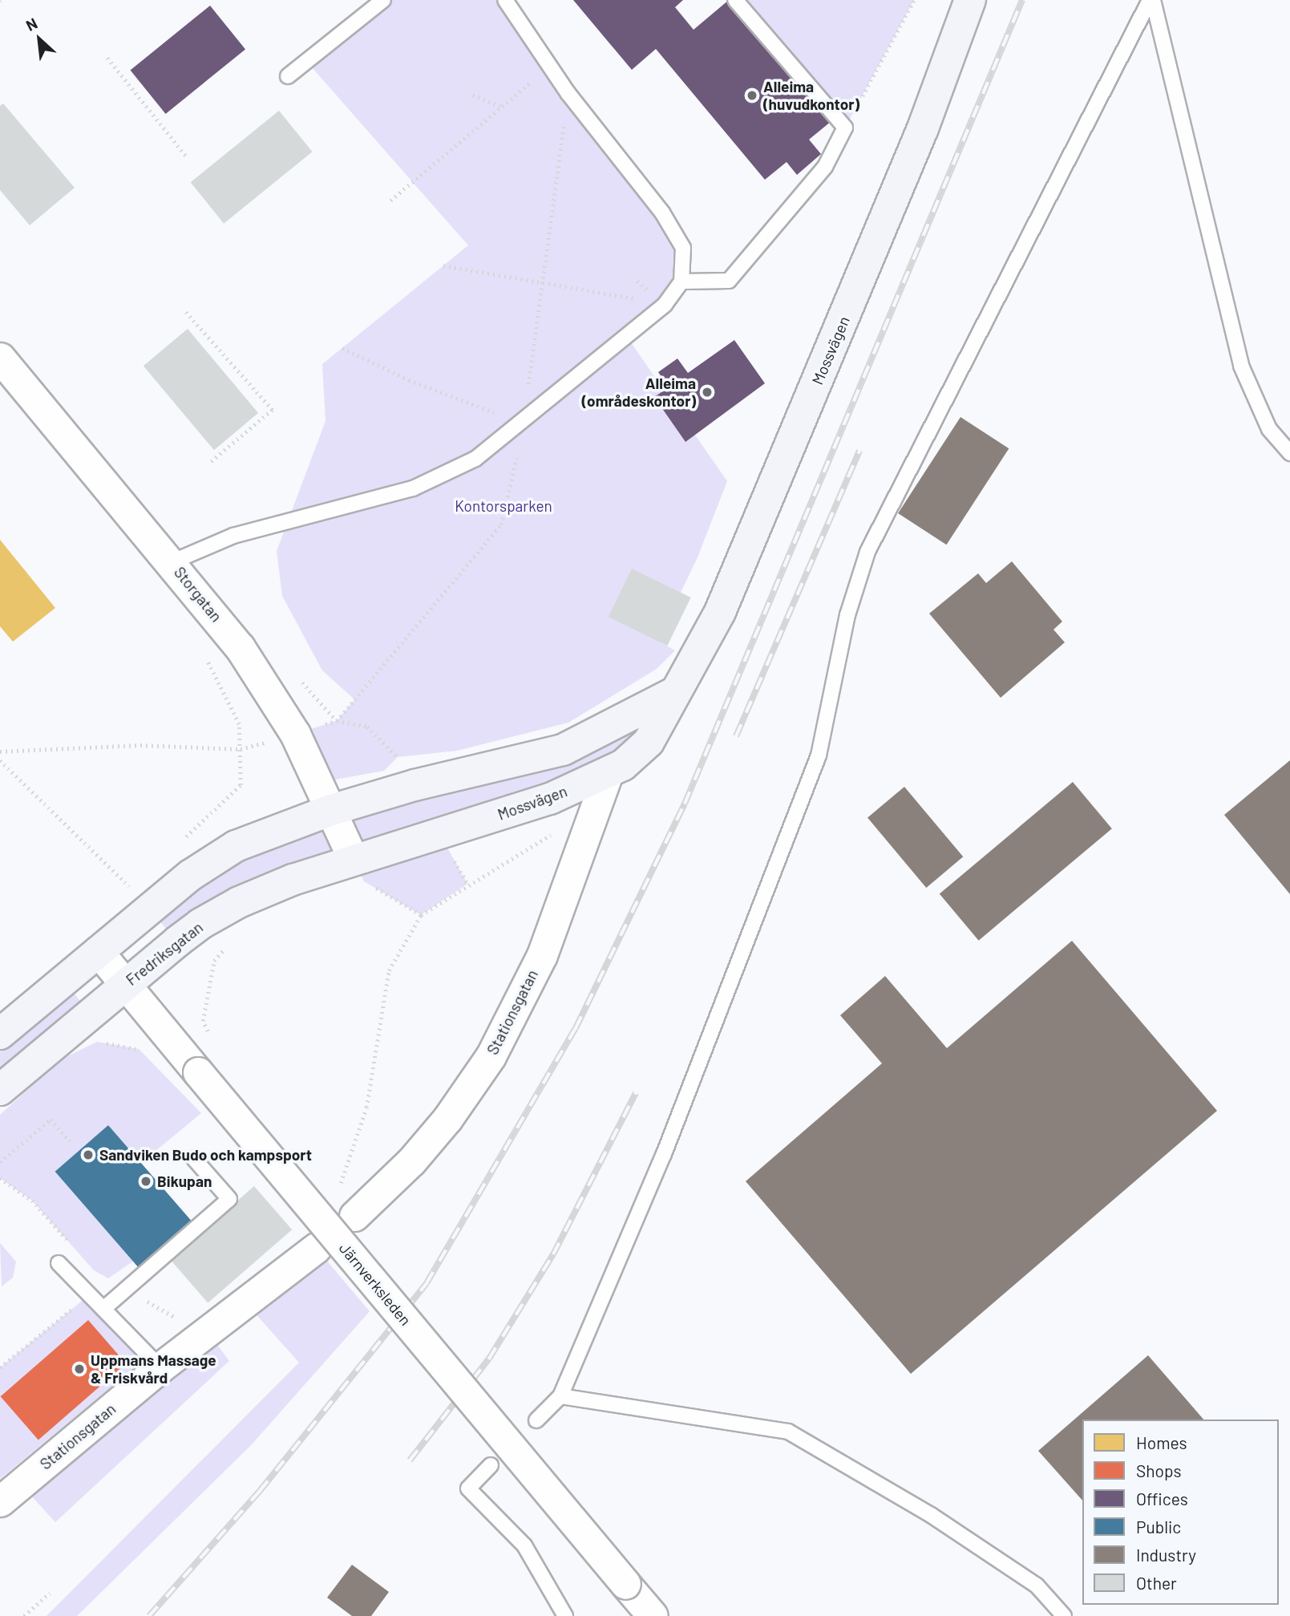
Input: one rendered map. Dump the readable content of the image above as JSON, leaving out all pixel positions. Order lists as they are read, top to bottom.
{
  "streets": {
    "street": [
      "Mossvägen",
      "Storgatan",
      "Fredriksgatan",
      "Stationsgatan",
      "Järnverksleden"
    ]
  },
  "crossings": [
    ["Mossvägen", "Storgatan"],
    ["Mossvägen", "Fredriksgatan"],
    ["Mossvägen", "Stationsgatan"],
    ["Storgatan", "Fredriksgatan"],
    ["Fredriksgatan", "Järnverksleden"]
  ],
  "parks": ["Kontorsparken"],
  "places": [
    "Alleima (huvudkontor)",
    "Alleima (områdeskontor)",
    "Sandviken Budo och kampsport",
    "Bikupan",
    "Uppmans Massage & Friskvård"
  ],
  "legend": [
    "Homes",
    "Shops",
    "Offices",
    "Public",
    "Industry",
    "Other"
  ],
  "north": "top left"
}
